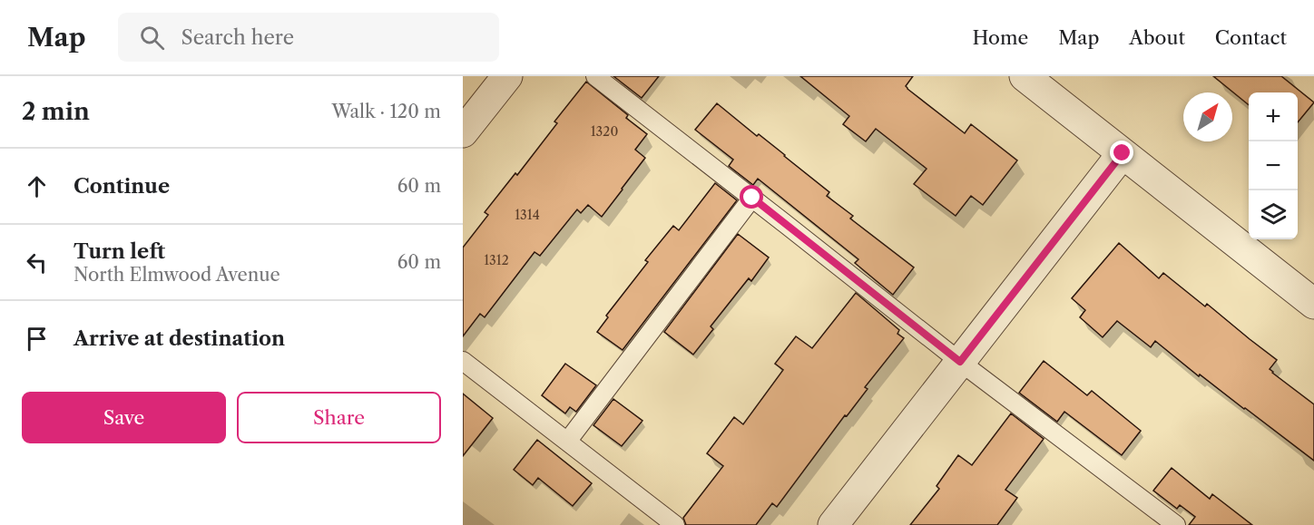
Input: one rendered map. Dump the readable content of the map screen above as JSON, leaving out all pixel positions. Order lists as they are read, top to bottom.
{
  "house_numbers": ["1320", "1314", "1312"],
  "north": "top right",
  "page": {
    "header": "Map",
    "search": "Search here",
    "nav": [
      "Home",
      "Map",
      "About",
      "Contact"
    ],
    "heading": ["2 min", "Walk · 120 m"],
    "map_buttons": ["+", "−"],
    "list": [
      ["Continue", "60 m"],
      ["Turn left", "North Elmwood Avenue", "60 m"],
      "Arrive at destination"
    ],
    "buttons": ["Save", "Share"]
  }
}
